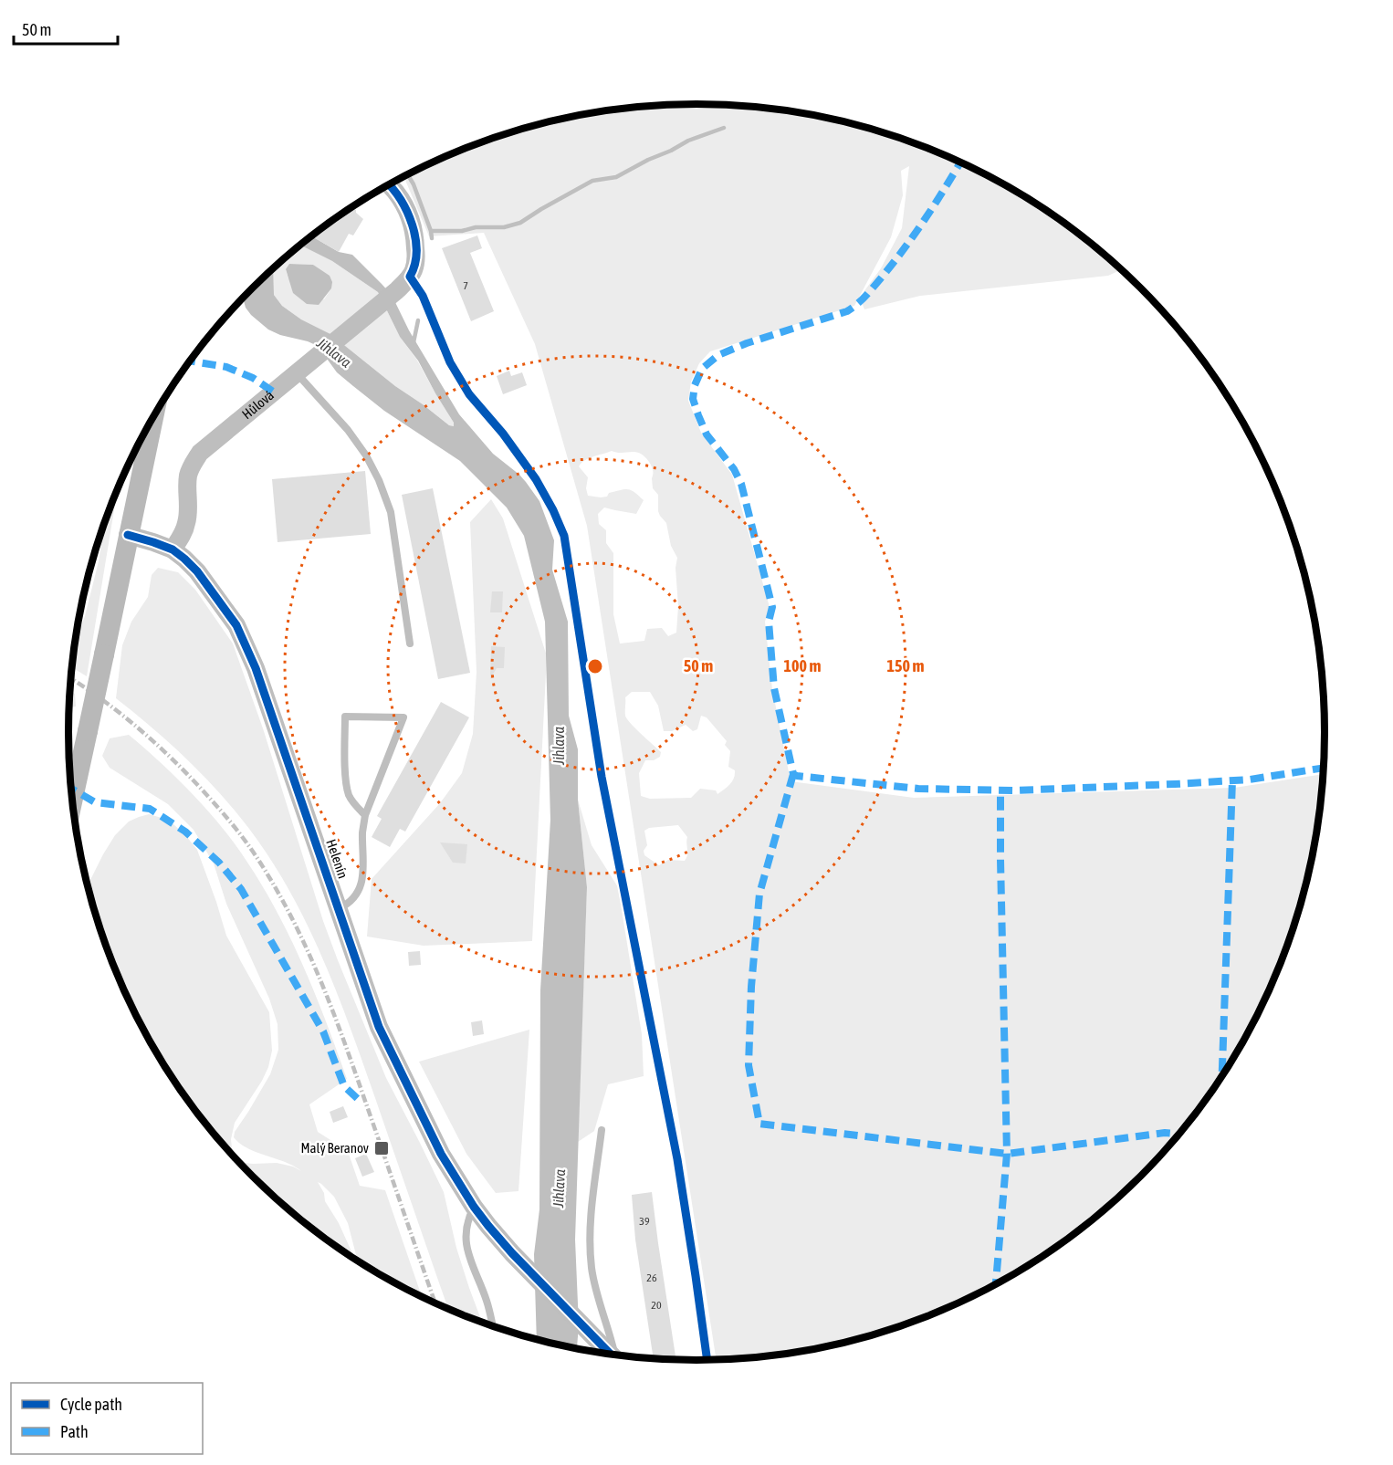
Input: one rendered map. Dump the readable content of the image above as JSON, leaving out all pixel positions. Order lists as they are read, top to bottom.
{
  "streets": {
    "street": ["Hůlová", "Helenín"]
  },
  "crossings": [
    ["Hůlová", "Helenín"]
  ],
  "water": ["Jihlava"],
  "places": {
    "transit": ["Malý Beranov"]
  },
  "house_numbers": [
    "7",
    "39",
    "26",
    "20"
  ],
  "legend": ["Cycle path", "Path"],
  "scale_bar": "50 m",
  "rings": ["50 m", "100 m", "150 m"]
}
